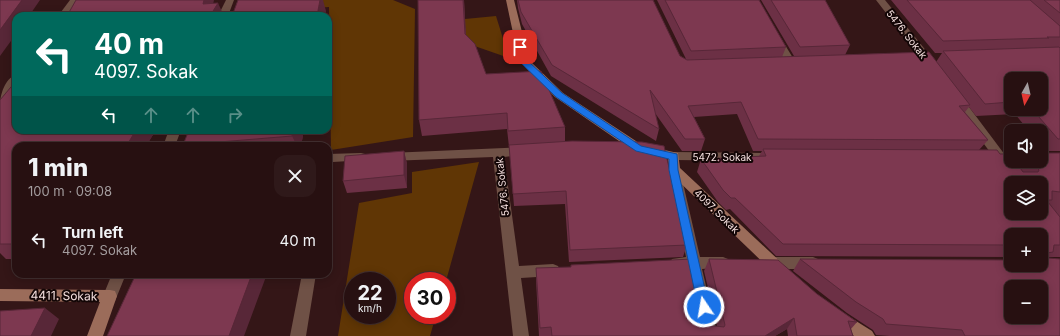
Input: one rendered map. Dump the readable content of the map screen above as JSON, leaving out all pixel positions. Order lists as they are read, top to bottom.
{
  "streets": {
    "street": [
      "5476. Sokak",
      "5472. Sokak",
      "4097. Sokak",
      "4411. Sokak"
    ]
  },
  "crossings": [
    ["5472. Sokak", "4097. Sokak"]
  ],
  "north": "bottom",
  "page": {
    "turn": ["40 m", "4097. Sokak"],
    "map_buttons": ["+", "−"],
    "heading": ["1 min", "100 m · 09:08"],
    "list": [
      {
        "name": "Turn left",
        "note": "4097. Sokak",
        "value": "40 m"
      }
    ],
    "speed": "22 km/h",
    "limit": "30"
  }
}
